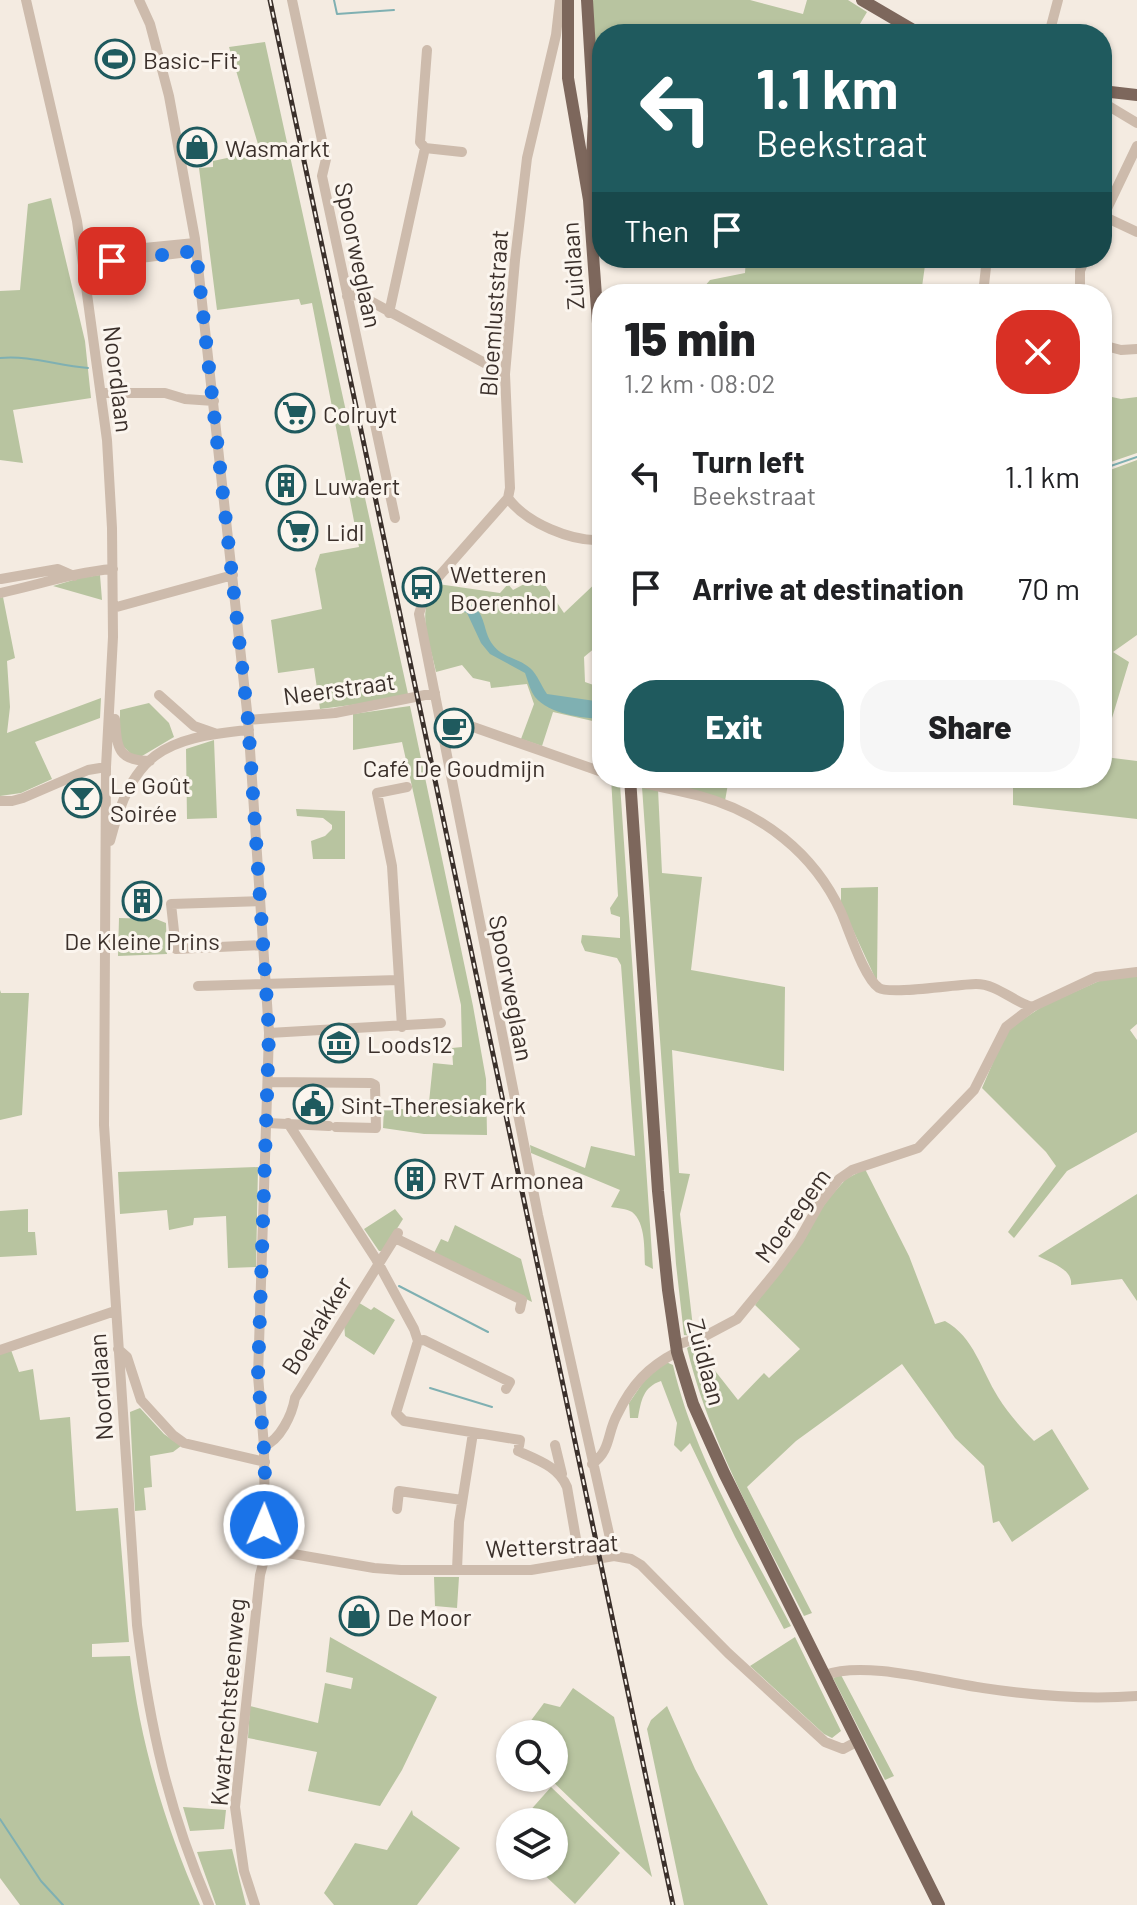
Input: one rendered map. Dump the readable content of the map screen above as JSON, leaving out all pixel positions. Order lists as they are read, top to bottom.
{
  "streets": {
    "main road": ["Zuidlaan"],
    "street": [
      "Spoorweglaan",
      "Bloemluststraat",
      "Noordlaan",
      "Neerstraat",
      "Moeregem",
      "Boekakker",
      "Wetterstraat",
      "Kwatrechtsteenweg"
    ]
  },
  "crossings": [
    ["Spoorweglaan", "Bloemluststraat"],
    ["Spoorweglaan", "Neerstraat"],
    ["Spoorweglaan", "Moeregem"],
    ["Spoorweglaan", "Wetterstraat"],
    ["Zuidlaan", "Bloemluststraat"],
    ["Zuidlaan", "Moeregem"],
    ["Zuidlaan", "Wetterstraat"],
    ["Noordlaan", "Neerstraat"],
    ["Wetterstraat", "Kwatrechtsteenweg"]
  ],
  "places": {
    "sports": ["Basic-Fit"],
    "shop": ["Wasmarkt", "De Moor"],
    "supermarket": ["Colruyt", "Lidl"],
    "building": ["Luwaert", "De Kleine Prins", "RVT Armonea"],
    "bus stop": ["Wetteren Boerenhol"],
    "cafe": ["Café De Goudmijn"],
    "bar": ["Le Goût Soirée"],
    "museum": ["Loods12"],
    "public building": ["Sint-Theresiakerk"]
  },
  "page": {
    "turn": ["1.1 km", "Beekstraat"],
    "then": "Then",
    "heading": ["15 min", "1.2 km · 08:02"],
    "list": [
      {
        "name": "Turn left",
        "note": "Beekstraat",
        "value": "1.1 km"
      },
      {
        "name": "Arrive at destination",
        "value": "70 m"
      }
    ],
    "buttons": ["Exit", "Share"]
  }
}
